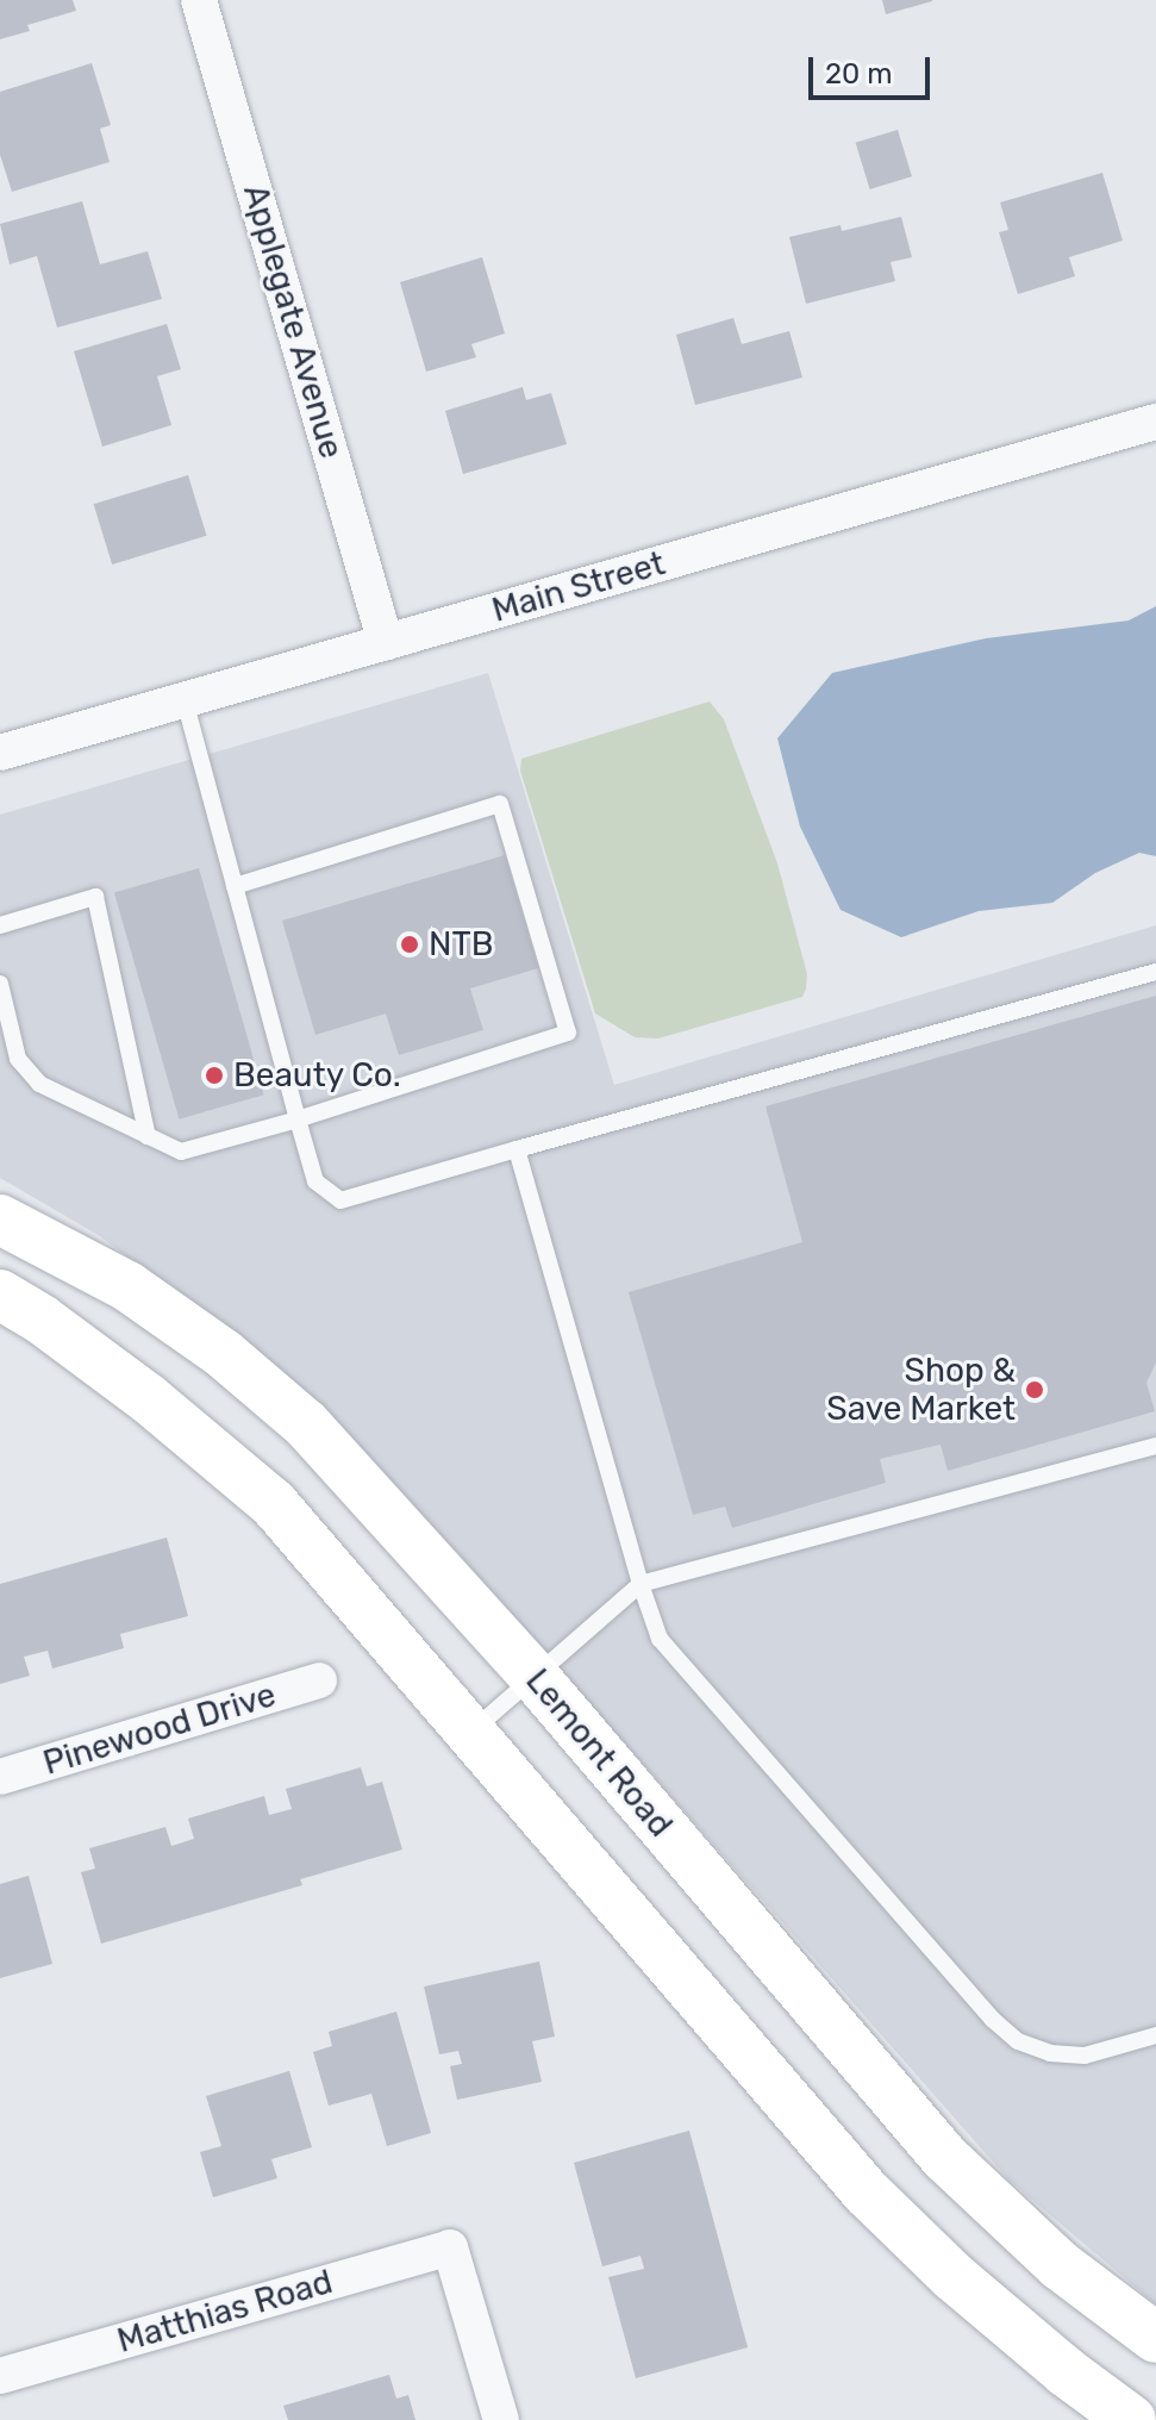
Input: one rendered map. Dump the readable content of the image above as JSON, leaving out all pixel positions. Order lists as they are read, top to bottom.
{
  "streets": {
    "main road": ["Lemont Road"],
    "street": [
      "Applegate Avenue",
      "Main Street",
      "Pinewood Drive",
      "Matthias Road"
    ]
  },
  "crossings": [
    ["Applegate Avenue", "Main Street"]
  ],
  "places": ["NTB", "Beauty Co.", "Shop & Save Market"],
  "scale_bar": "20 m"
}
